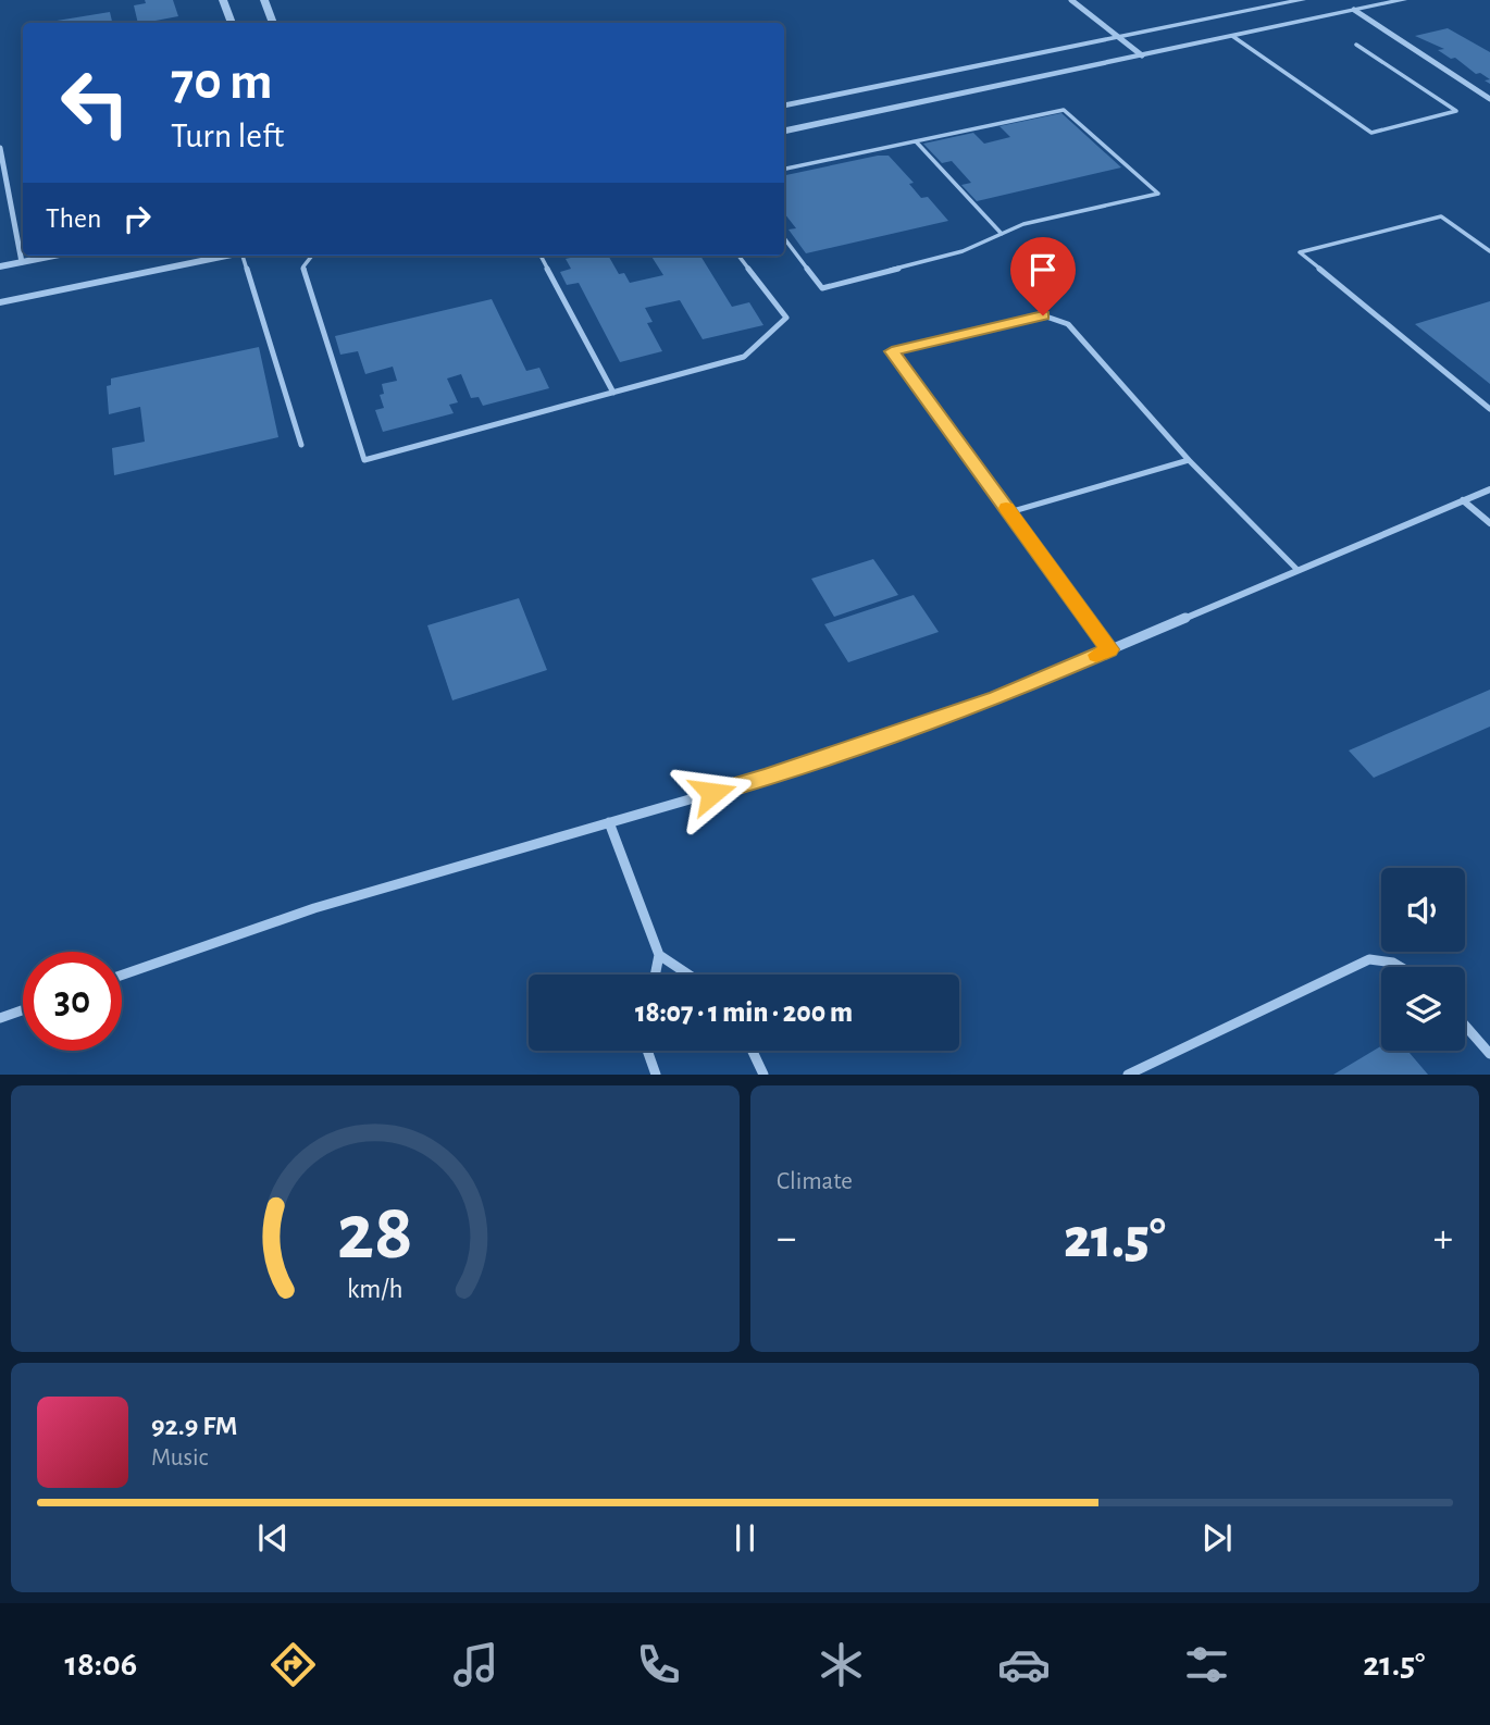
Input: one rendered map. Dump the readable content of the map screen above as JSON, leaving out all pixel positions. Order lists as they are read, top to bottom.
{
  "page": {
    "turn": ["70 m", "Turn left"],
    "then": "Then",
    "limit": "30",
    "trip": "18:07 · 1 min · 200 m",
    "tile": "Climate",
    "heat": ["−", "21.5°", "+"],
    "song": ["92.9 FM", "Music"],
    "tabs": ["18:06", "21.5°"],
    "gauge": ["28", "km/h"]
  }
}
